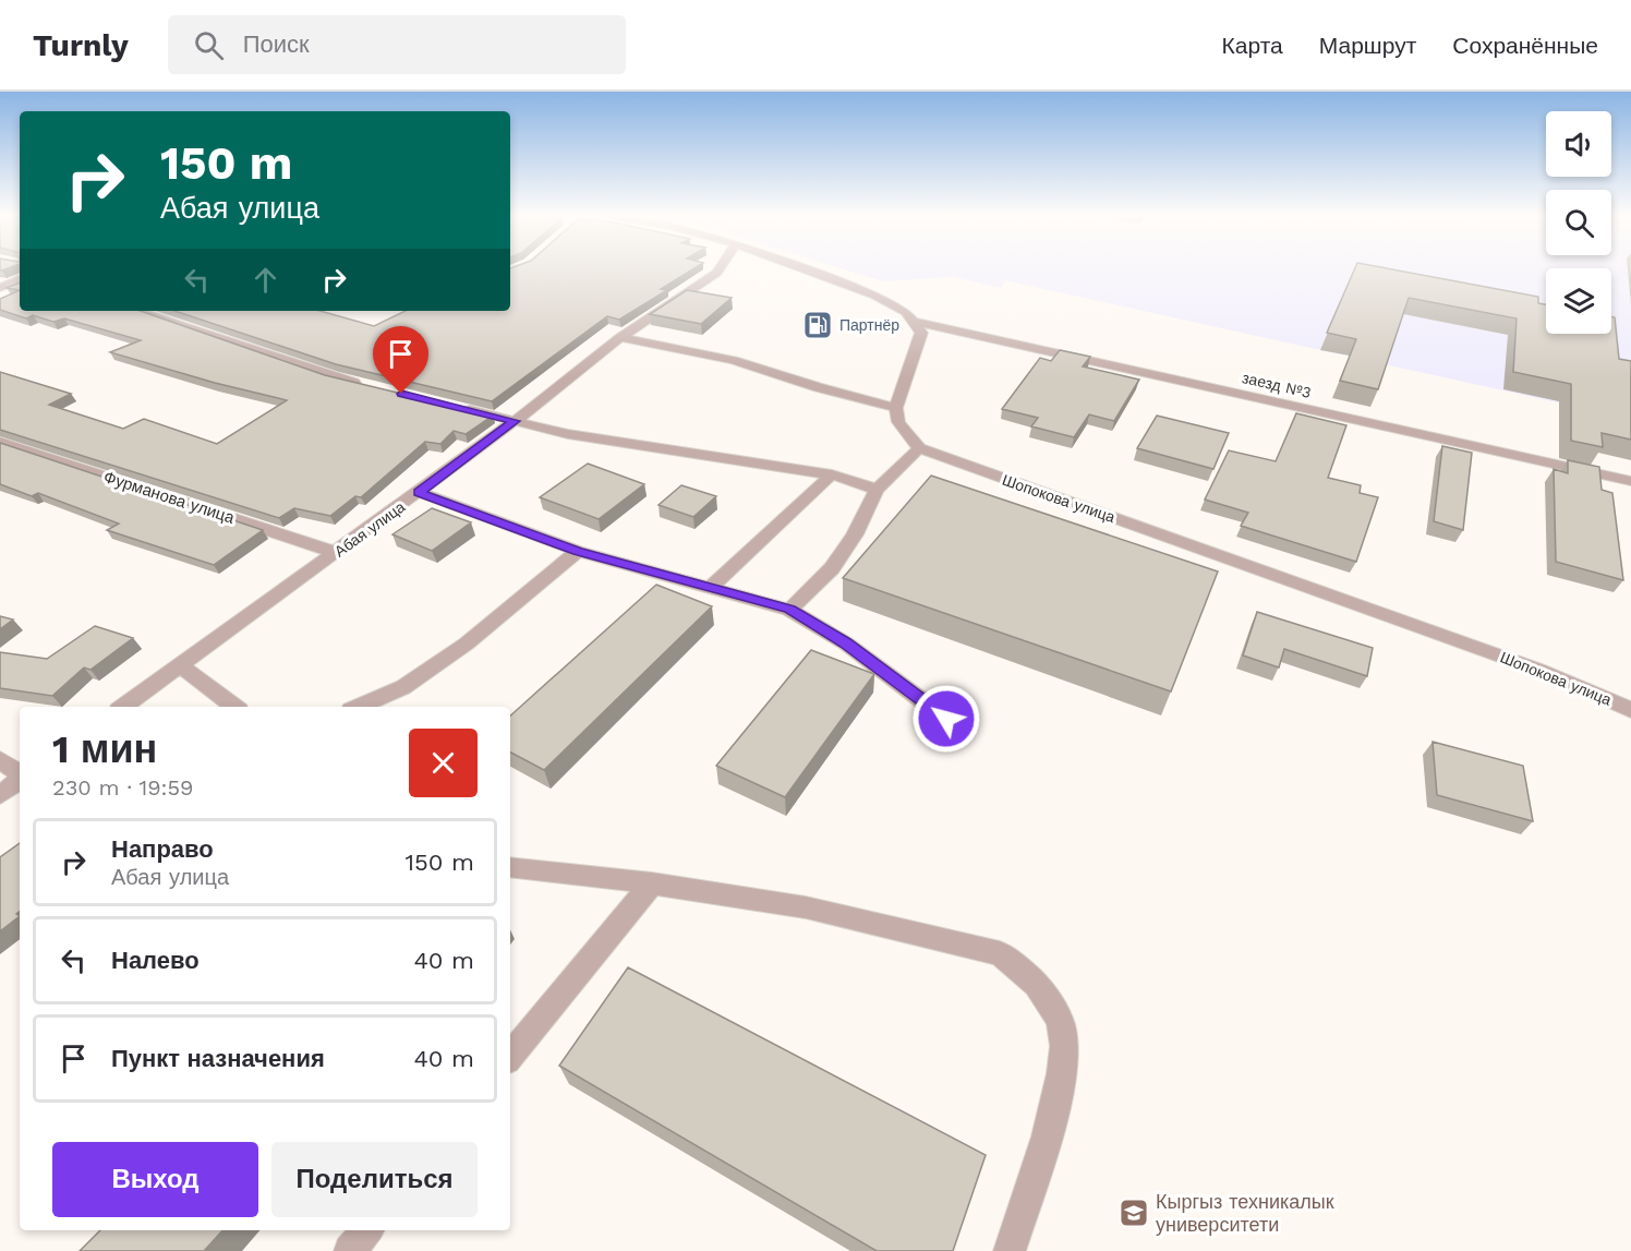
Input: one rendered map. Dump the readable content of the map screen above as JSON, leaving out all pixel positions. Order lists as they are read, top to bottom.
{
  "streets": {
    "street": [
      "заезд №3",
      "Фурманова улица",
      "Шопокова улица",
      "Абая улица"
    ]
  },
  "crossings": [
    ["Фурманова улица", "Абая улица"]
  ],
  "places": {
    "fuel station": ["Партнёр"],
    "school or university": ["Кыргыз техникалык университети"]
  },
  "page": {
    "header": "Turnly",
    "search": "Поиск",
    "nav": ["Карта", "Маршрут", "Сохранённые"],
    "turn": ["150 m", "Абая улица"],
    "heading": ["1 мин", "230 m · 19:59"],
    "list": [
      {
        "name": "Направо",
        "note": "Абая улица",
        "value": "150 m"
      },
      {
        "name": "Налево",
        "value": "40 m"
      },
      {
        "name": "Пункт назначения",
        "value": "40 m"
      }
    ],
    "buttons": ["Выход", "Поделиться"]
  }
}
